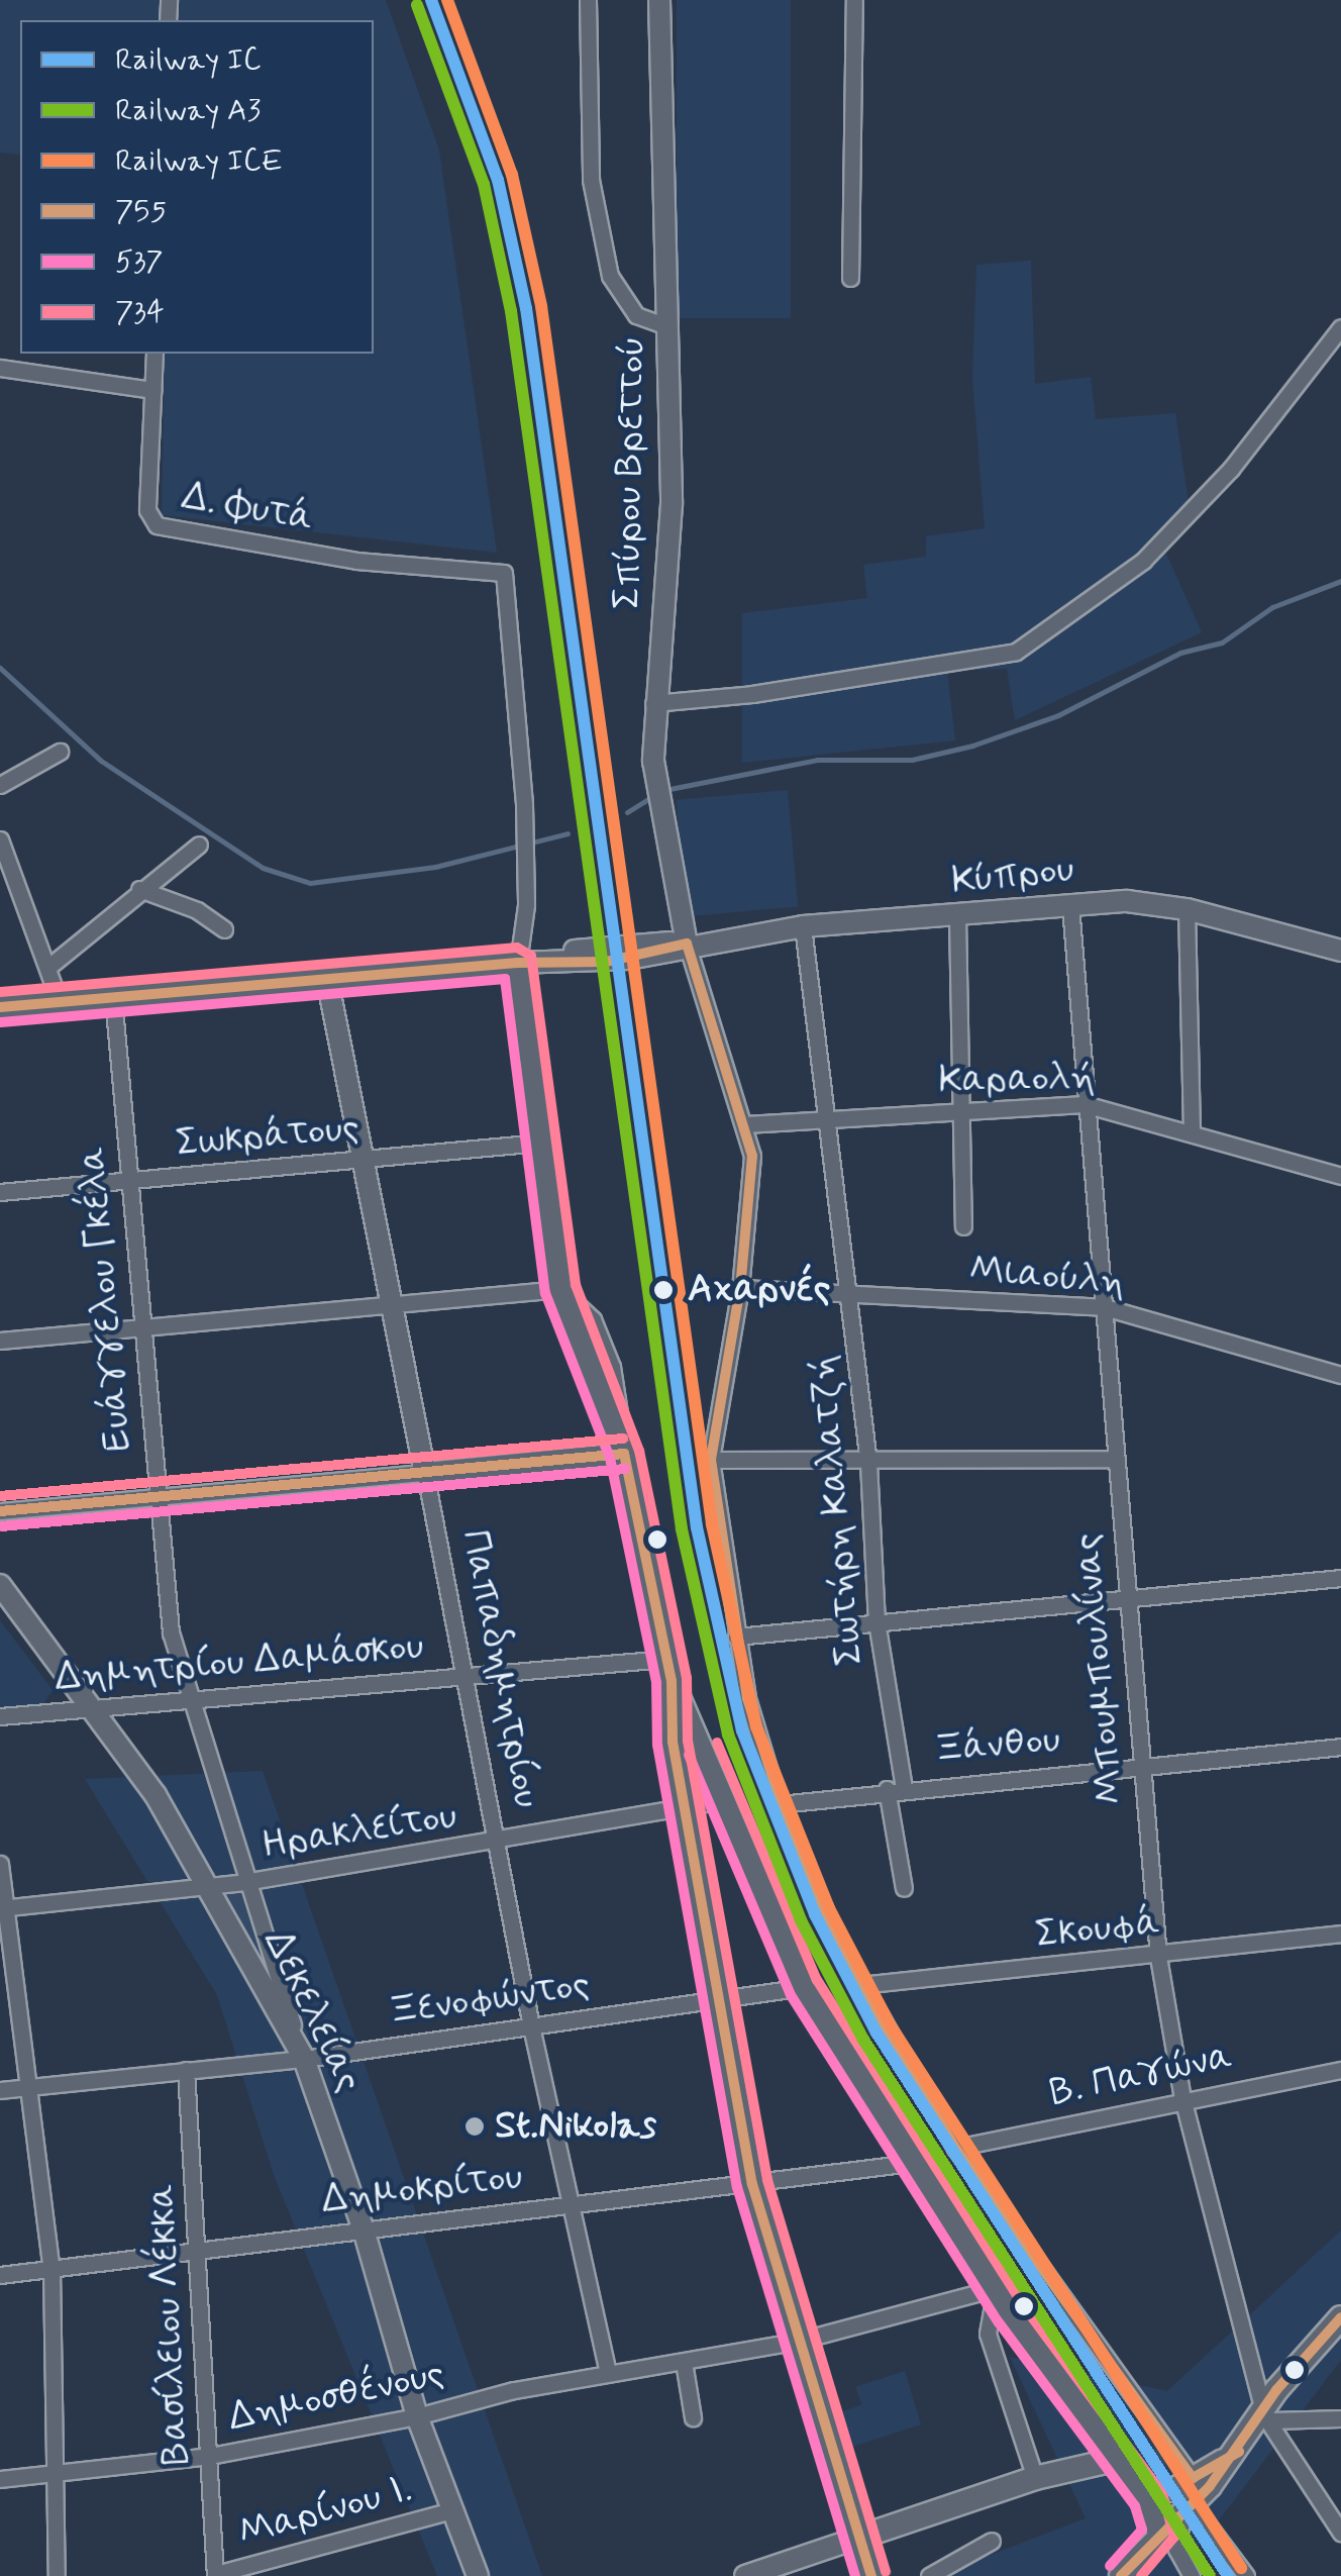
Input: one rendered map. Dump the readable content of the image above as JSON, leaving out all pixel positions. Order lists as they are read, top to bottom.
{
  "streets": {
    "street": [
      "Σπύρου Βρεττού",
      "Δ. Φυτά",
      "Κύπρου",
      "Καραολή",
      "Σωκράτους",
      "Μιαούλη",
      "Ευάγγελου Γκέλα",
      "Σωτήρη Καλατζή",
      "Δημητρίου Δαμάσκου",
      "Παπαδημητρίου",
      "Μπουμπουλίνας",
      "Ξάνθου",
      "Ηρακλείτου",
      "Σκουφά",
      "Ξενοφώντος",
      "Δεκελείας",
      "Β. Παγώνα",
      "Δημοκρίτου",
      "Βασίλειου Λέκκα",
      "Δημοσθένους",
      "Μαρίνου Ι."
    ]
  },
  "crossings": [
    ["Σπύρου Βρεττού", "Κύπρου"],
    ["Δ. Φυτά", "Κύπρου"],
    ["Κύπρου", "Σωτήρη Καλατζή"],
    ["Κύπρου", "Μπουμπουλίνας"],
    ["Καραολή", "Σωτήρη Καλατζή"],
    ["Καραολή", "Μπουμπουλίνας"],
    ["Σωκράτους", "Ευάγγελου Γκέλα"],
    ["Σωκράτους", "Παπαδημητρίου"],
    ["Μιαούλη", "Σωτήρη Καλατζή"],
    ["Μιαούλη", "Μπουμπουλίνας"],
    ["Ευάγγελου Γκέλα", "Δημητρίου Δαμάσκου"],
    ["Ευάγγελου Γκέλα", "Ηρακλείτου"],
    ["Ευάγγελου Γκέλα", "Ξενοφώντος"],
    ["Ευάγγελου Γκέλα", "Δεκελείας"],
    ["Σωτήρη Καλατζή", "Ξάνθου"],
    ["Δημητρίου Δαμάσκου", "Παπαδημητρίου"],
    ["Δημητρίου Δαμάσκου", "Δεκελείας"],
    ["Παπαδημητρίου", "Ηρακλείτου"],
    ["Παπαδημητρίου", "Ξενοφώντος"],
    ["Παπαδημητρίου", "Δημοκρίτου"],
    ["Παπαδημητρίου", "Δημοσθένους"],
    ["Μπουμπουλίνας", "Ξάνθου"],
    ["Μπουμπουλίνας", "Σκουφά"],
    ["Μπουμπουλίνας", "Β. Παγώνα"],
    ["Ηρακλείτου", "Δεκελείας"],
    ["Ξενοφώντος", "Δεκελείας"],
    ["Ξενοφώντος", "Βασίλειου Λέκκα"],
    ["Δεκελείας", "Δημοκρίτου"],
    ["Δεκελείας", "Δημοσθένους"],
    ["Δεκελείας", "Μαρίνου Ι."],
    ["Δημοκρίτου", "Βασίλειου Λέκκα"],
    ["Βασίλειου Λέκκα", "Δημοσθένους"],
    ["Βασίλειου Λέκκα", "Μαρίνου Ι."]
  ],
  "places": ["Αχαρνές", "St.Nikolas"],
  "lines": [
    "rail line IC",
    "rail line ICE",
    "rail line A3",
    "transit line 755",
    "transit line 734",
    "transit line 537"
  ],
  "legend": [
    "Railway IC",
    "Railway A3",
    "Railway ICE",
    "755",
    "537",
    "734"
  ]
}
